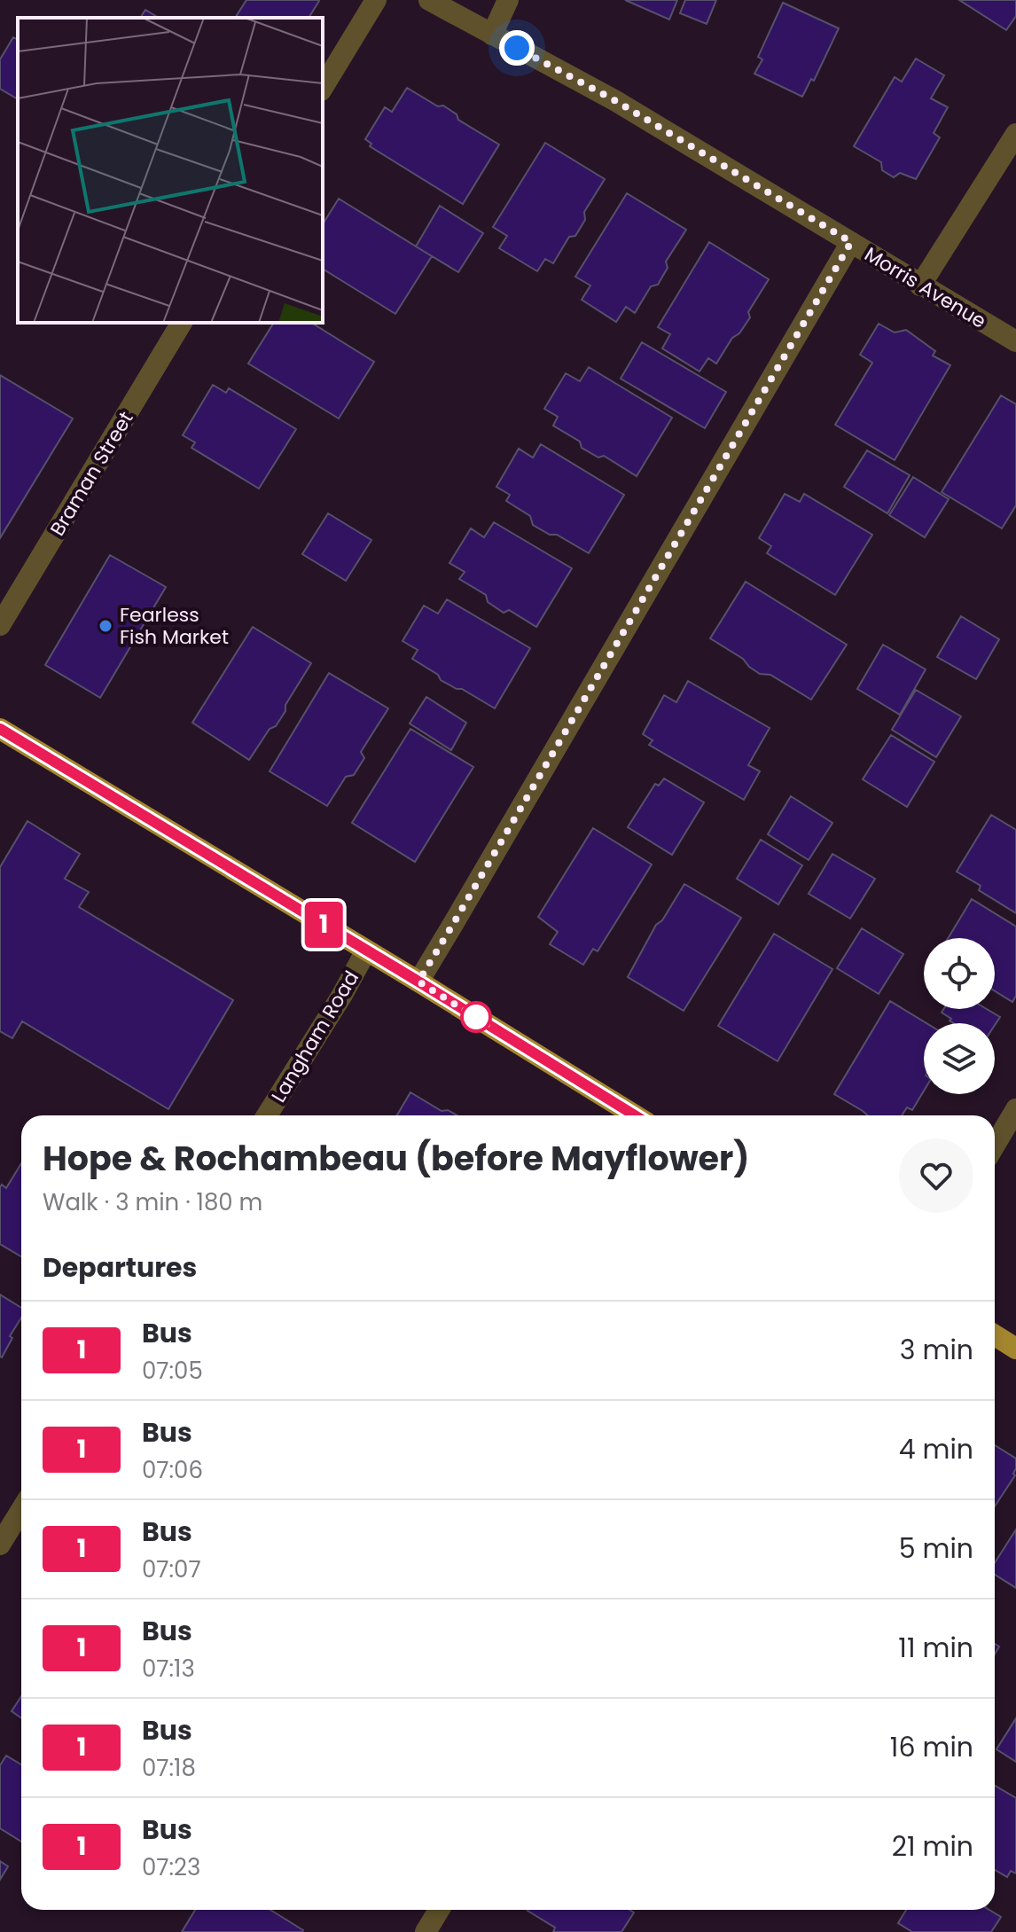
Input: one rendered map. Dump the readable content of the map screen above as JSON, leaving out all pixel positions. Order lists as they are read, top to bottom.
{
  "streets": {
    "street": ["Morris Avenue", "Braman Street", "Langham Road"]
  },
  "places": ["Fearless Fish Market"],
  "lines": ["bus line 1"],
  "page": {
    "on_map": "1",
    "heading": [
      ["Hope & Rochambeau (before Mayflower)", "Walk · 3 min · 180 m"],
      "Departures"
    ],
    "list": [
      {
        "mark": "1",
        "name": "Bus",
        "note": "07:05",
        "value": "3 min"
      },
      {
        "mark": "1",
        "name": "Bus",
        "note": "07:06",
        "value": "4 min"
      },
      {
        "mark": "1",
        "name": "Bus",
        "note": "07:07",
        "value": "5 min"
      },
      {
        "mark": "1",
        "name": "Bus",
        "note": "07:13",
        "value": "11 min"
      },
      {
        "mark": "1",
        "name": "Bus",
        "note": "07:18",
        "value": "16 min"
      },
      {
        "mark": "1",
        "name": "Bus",
        "note": "07:23",
        "value": "21 min"
      }
    ]
  }
}
